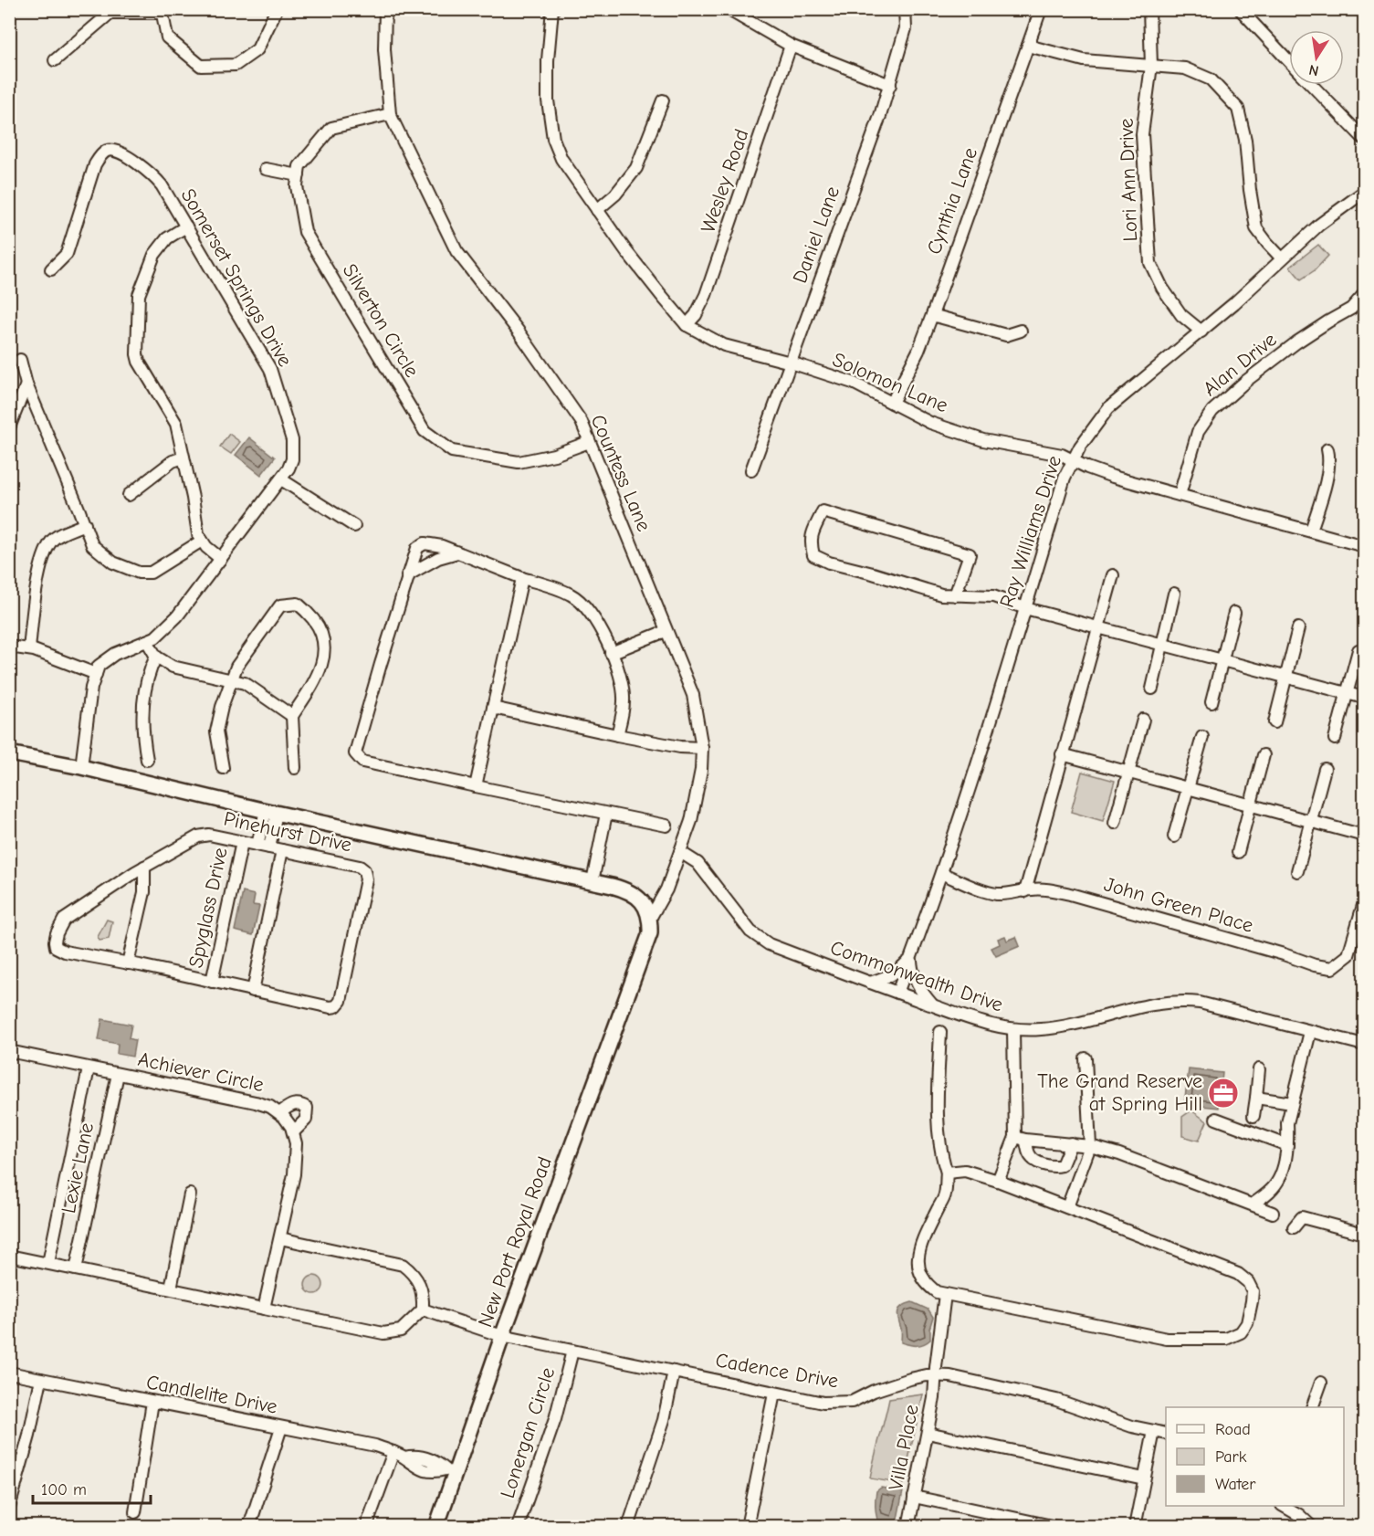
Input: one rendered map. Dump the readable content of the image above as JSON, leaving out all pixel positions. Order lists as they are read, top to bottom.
{
  "streets": {
    "main road": ["New Port Royal Road"],
    "street": [
      "Lori Ann Drive",
      "Wesley Road",
      "Cynthia Lane",
      "Daniel Lane",
      "Somerset Springs Drive",
      "Silverton Circle",
      "Alan Drive",
      "Solomon Lane",
      "Countess Lane",
      "Ray Williams Drive",
      "Pinehurst Drive",
      "John Green Place",
      "Spyglass Drive",
      "Commonwealth Drive",
      "Achiever Circle",
      "Lexie Lane",
      "Cadence Drive",
      "Candlelite Drive",
      "Lonergan Circle",
      "Villa Place"
    ]
  },
  "crossings": [
    ["Lori Ann Drive", "Ray Williams Drive"],
    ["Wesley Road", "Solomon Lane"],
    ["Cynthia Lane", "Solomon Lane"],
    ["Daniel Lane", "Solomon Lane"],
    ["Silverton Circle", "Countess Lane"],
    ["Alan Drive", "Solomon Lane"],
    ["Solomon Lane", "Ray Williams Drive"],
    ["Countess Lane", "Commonwealth Drive"],
    ["Countess Lane", "New Port Royal Road"],
    ["Ray Williams Drive", "John Green Place"],
    ["Ray Williams Drive", "Commonwealth Drive"],
    ["Pinehurst Drive", "Spyglass Drive"],
    ["Achiever Circle", "Lexie Lane"],
    ["New Port Royal Road", "Cadence Drive"],
    ["New Port Royal Road", "Candlelite Drive"],
    ["Cadence Drive", "Lonergan Circle"],
    ["Cadence Drive", "Villa Place"]
  ],
  "places": {
    "office": ["The Grand Reserve at Spring Hill"]
  },
  "legend": ["Road", "Park", "Water"],
  "scale_bar": "100 m",
  "north": "bottom"
}
